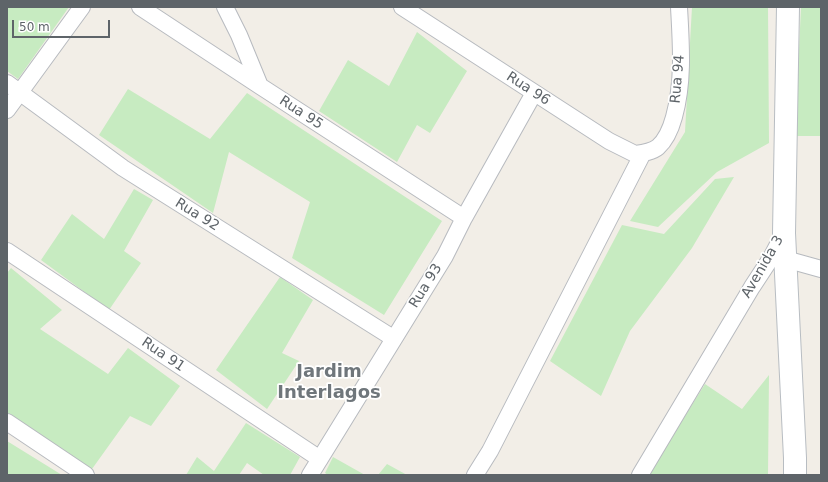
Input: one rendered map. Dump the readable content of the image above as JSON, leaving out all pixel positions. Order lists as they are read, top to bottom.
{
  "streets": {
    "main road": ["Avenida 3"],
    "street": [
      "Rua 94",
      "Rua 96",
      "Rua 95",
      "Rua 92",
      "Rua 93",
      "Rua 91"
    ]
  },
  "crossings": [
    ["Rua 94", "Rua 96"],
    ["Rua 96", "Rua 93"],
    ["Rua 95", "Rua 93"],
    ["Rua 92", "Rua 93"],
    ["Rua 93", "Rua 91"]
  ],
  "districts": ["Jardim Interlagos"],
  "scale_bar": "50 m"
}
